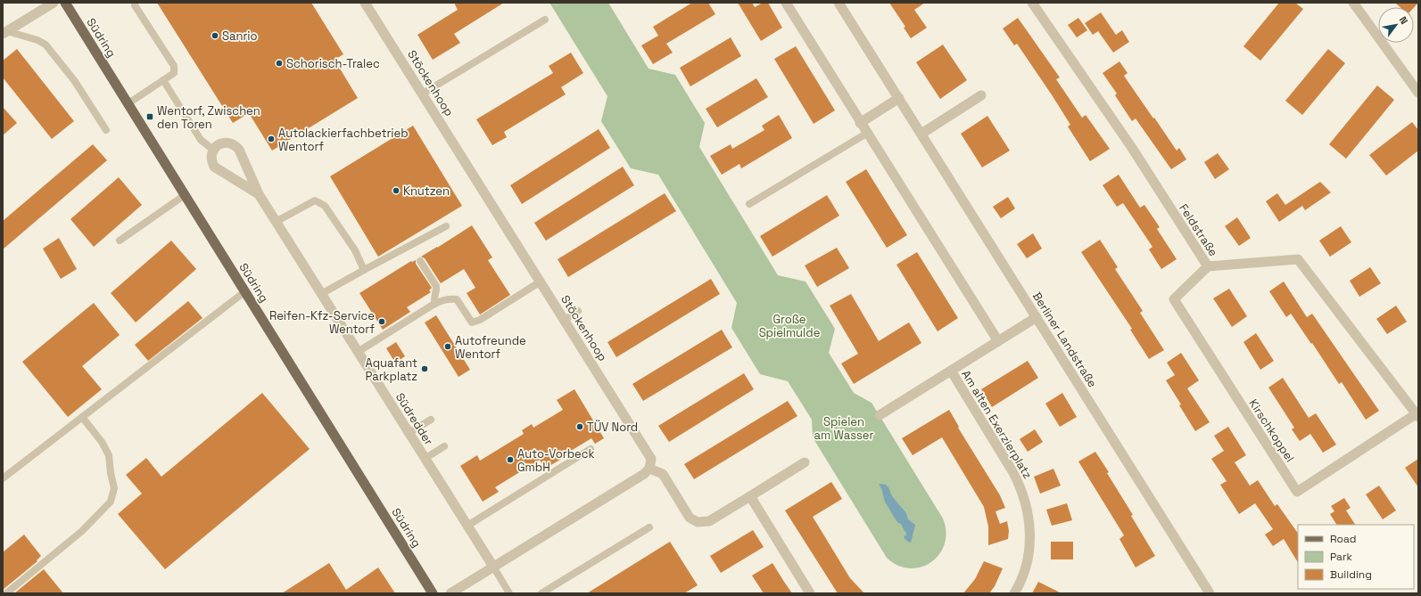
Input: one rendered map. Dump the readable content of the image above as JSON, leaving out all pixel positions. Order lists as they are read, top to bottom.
{
  "streets": {
    "main road": ["Südring"],
    "street": [
      "Stöckenhoop",
      "Feldstraße",
      "Berliner Landstraße",
      "Südredder",
      "Am alten Exerzierplatz",
      "Kirschkoppel"
    ]
  },
  "crossings": [
    ["Feldstraße", "Kirschkoppel"],
    ["Berliner Landstraße", "Am alten Exerzierplatz"]
  ],
  "parks": ["Große Spielmulde", "Spielen am Wasser"],
  "places": {
    "other": [
      "Sanrio",
      "Schorisch-Tralec",
      "Autolackierfachbetrieb Wentorf",
      "Knutzen",
      "Reifen-Kfz-Service Wentorf",
      "Autofreunde Wentorf",
      "Aquafant Parkplatz",
      "TÜV Nord",
      "Auto-Vorbeck GmbH"
    ],
    "transit": ["Wentorf, Zwischen den Toren"]
  },
  "legend": ["Road", "Park", "Building"],
  "north": "top right"
}
